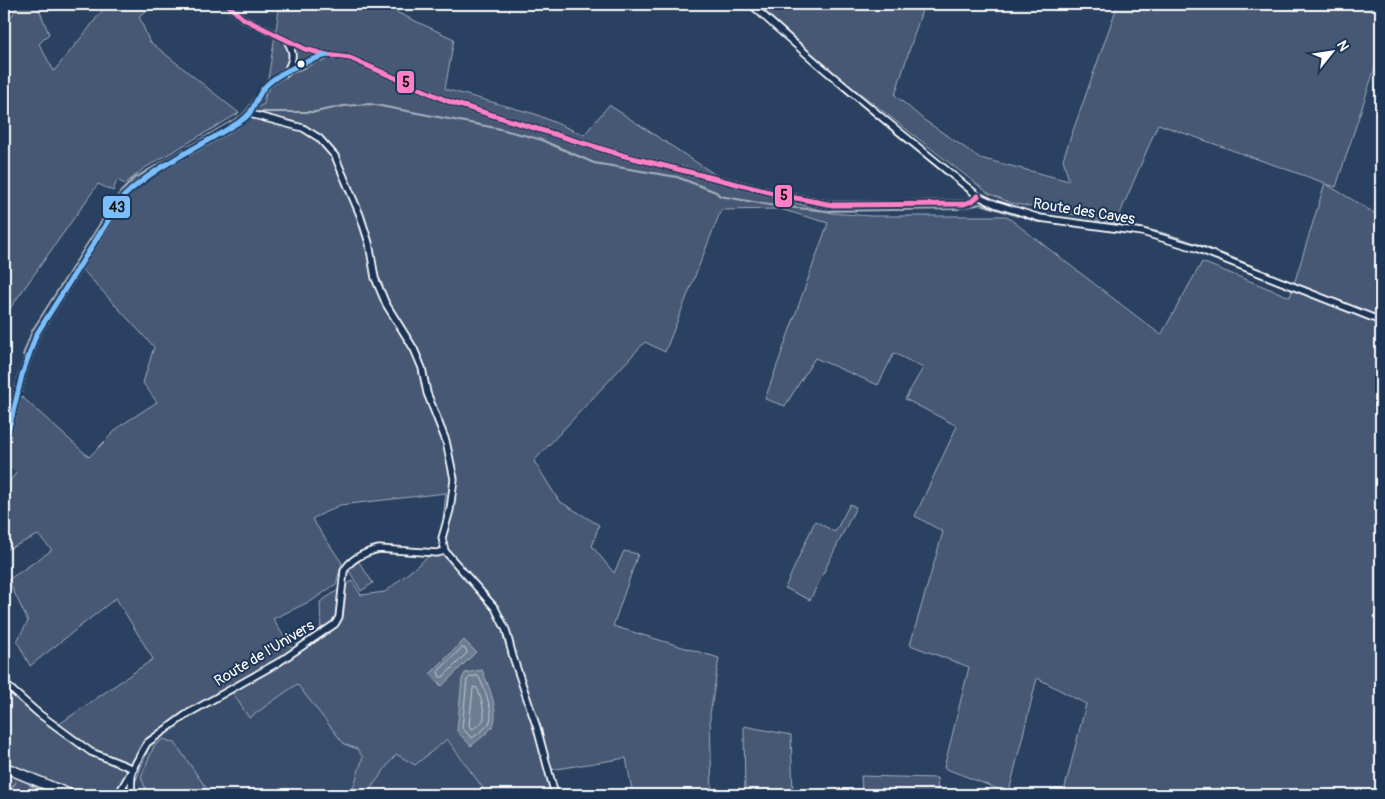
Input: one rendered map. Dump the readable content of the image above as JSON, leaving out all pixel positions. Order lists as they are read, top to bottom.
{
  "streets": {
    "street": ["Route des Caves", "Route de l'Univers"]
  },
  "lines": ["transit line 5", "transit line 43"],
  "north": "top right"
}
